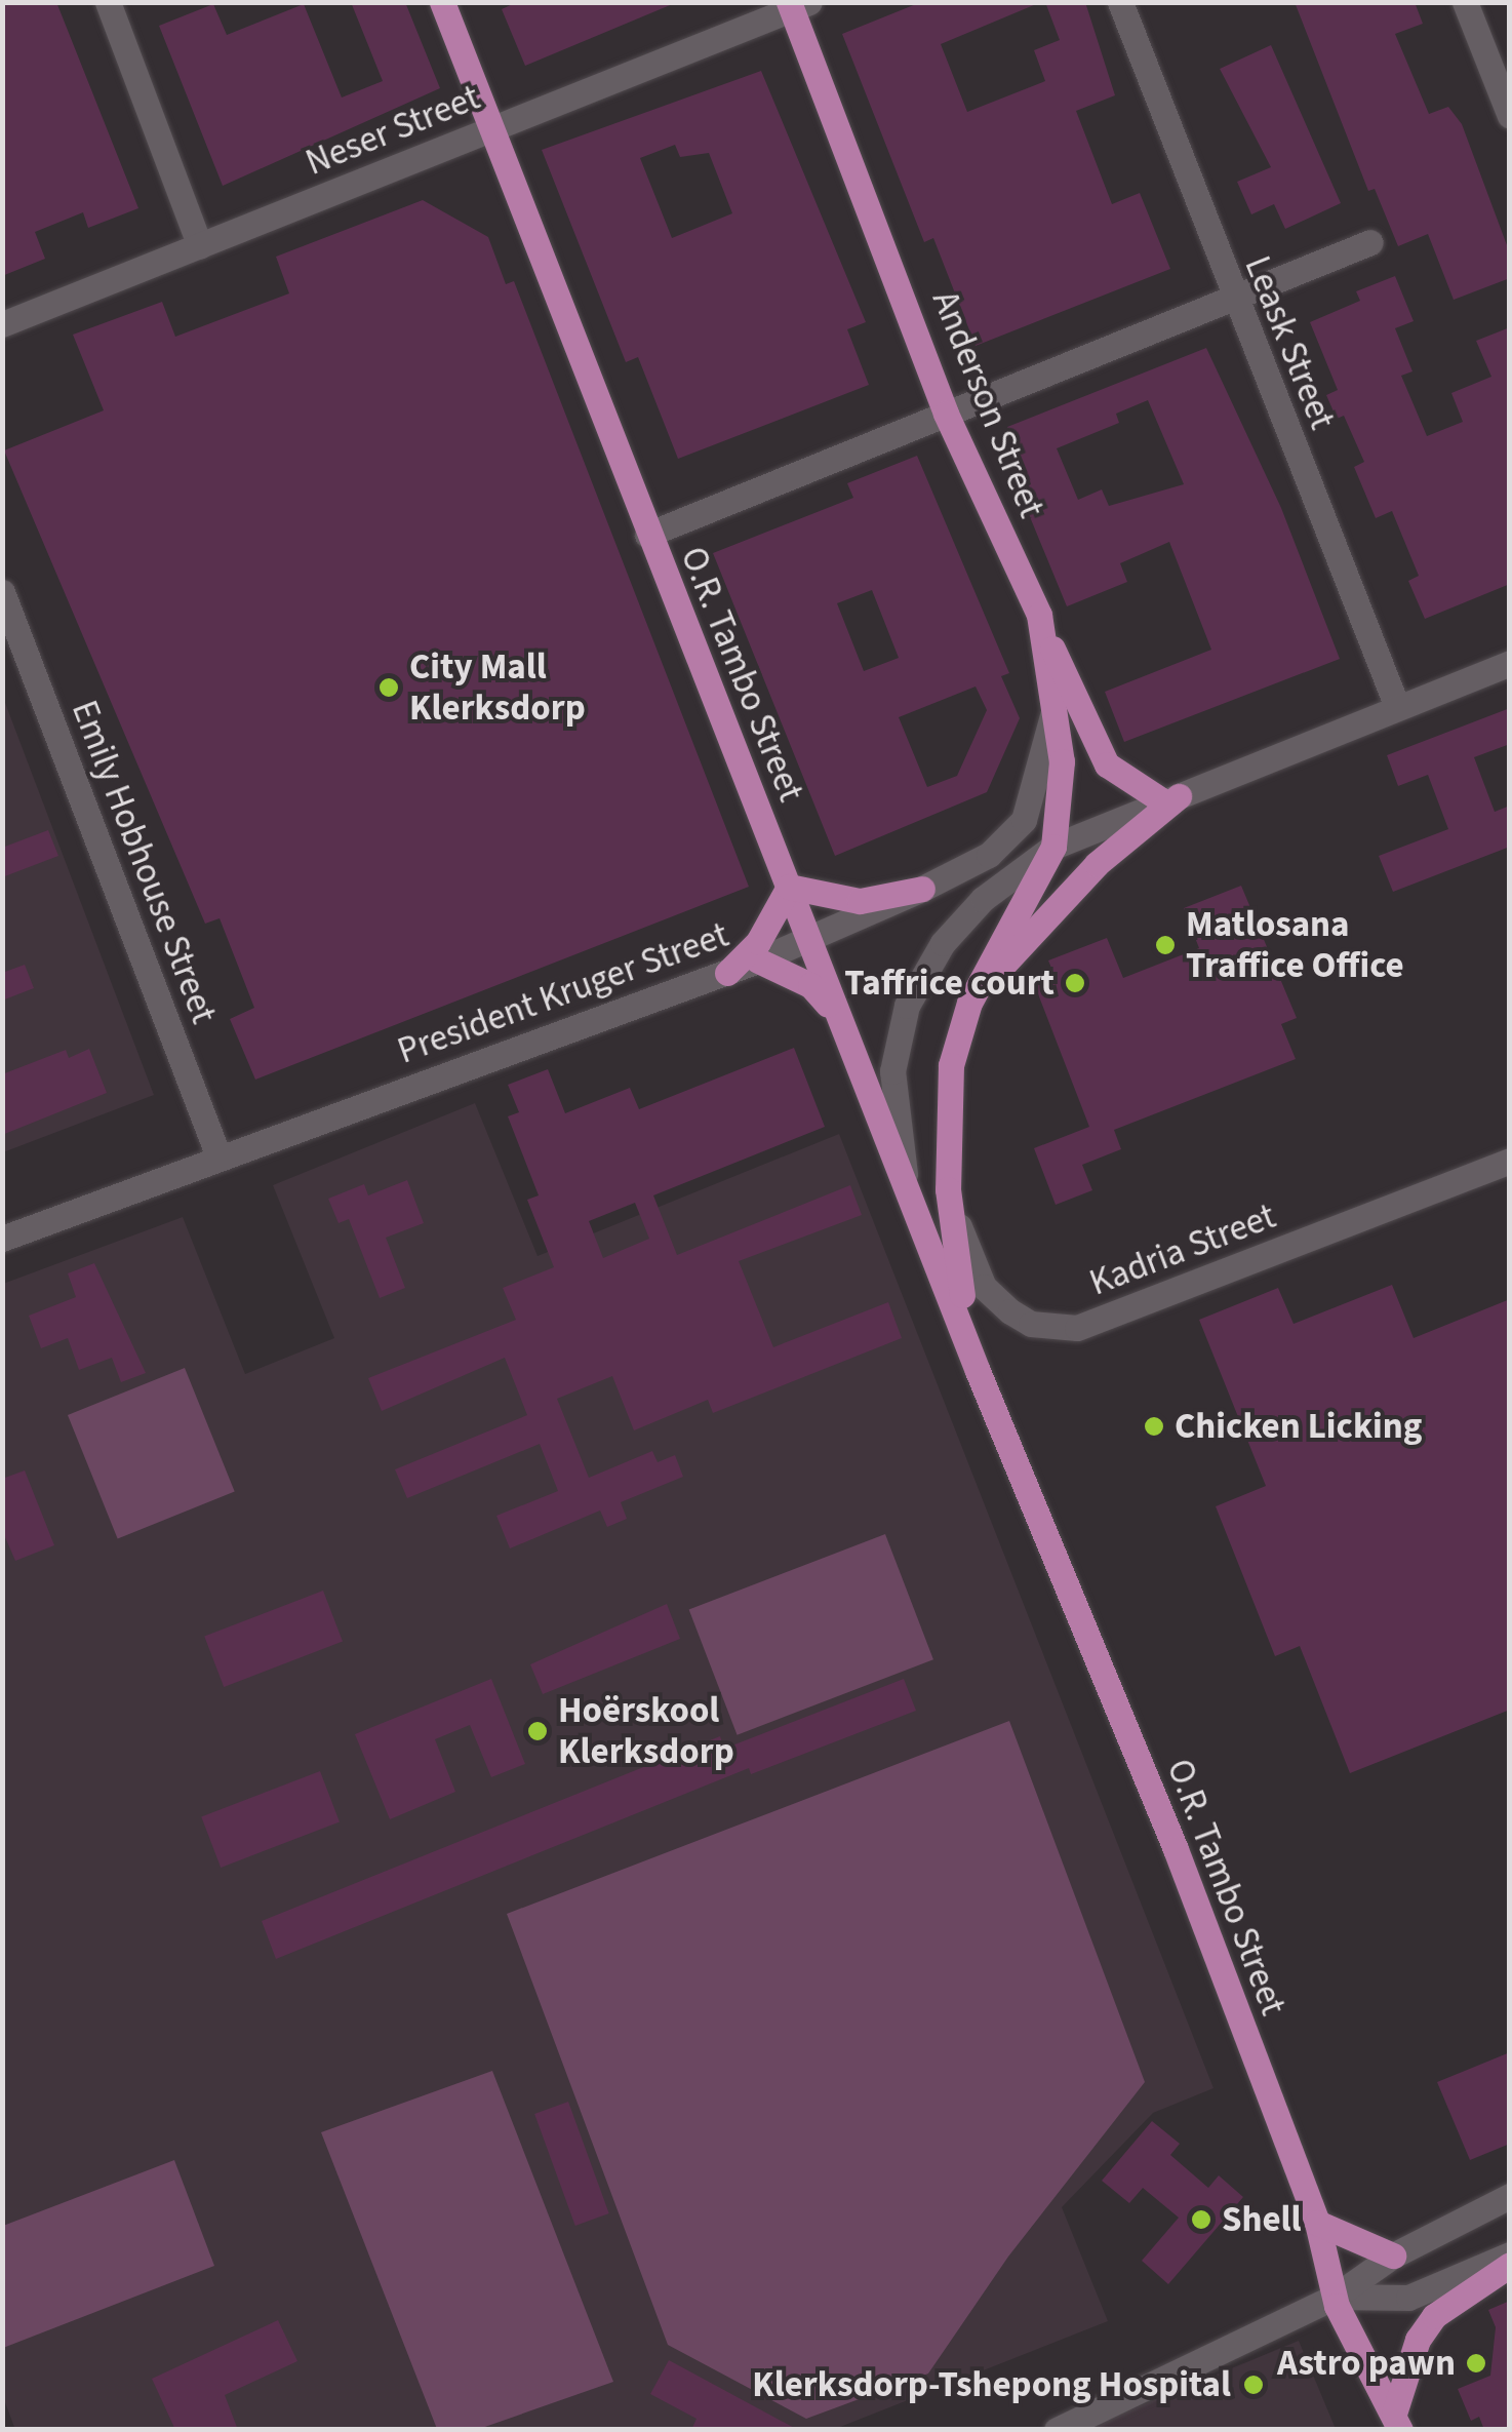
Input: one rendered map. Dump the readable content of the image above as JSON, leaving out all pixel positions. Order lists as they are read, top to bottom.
{
  "streets": {
    "main road": ["Anderson Street", "O.R. Tambo Street"],
    "street": [
      "Neser Street",
      "Leask Street",
      "Emily Hobhouse Street",
      "President Kruger Street",
      "Kadria Street"
    ]
  },
  "crossings": [
    ["Neser Street", "Anderson Street"],
    ["Neser Street", "O.R. Tambo Street"],
    ["Anderson Street", "O.R. Tambo Street"],
    ["Anderson Street", "President Kruger Street"],
    ["O.R. Tambo Street", "President Kruger Street"],
    ["O.R. Tambo Street", "Kadria Street"],
    ["Emily Hobhouse Street", "President Kruger Street"]
  ],
  "places": [
    "City Mall Klerksdorp",
    "Matlosana Traffice Office",
    "Taffrice court",
    "Chicken Licking",
    "Hoërskool Klerksdorp",
    "Shell",
    "Astro pawn",
    "Klerksdorp-Tshepong Hospital"
  ]
}
